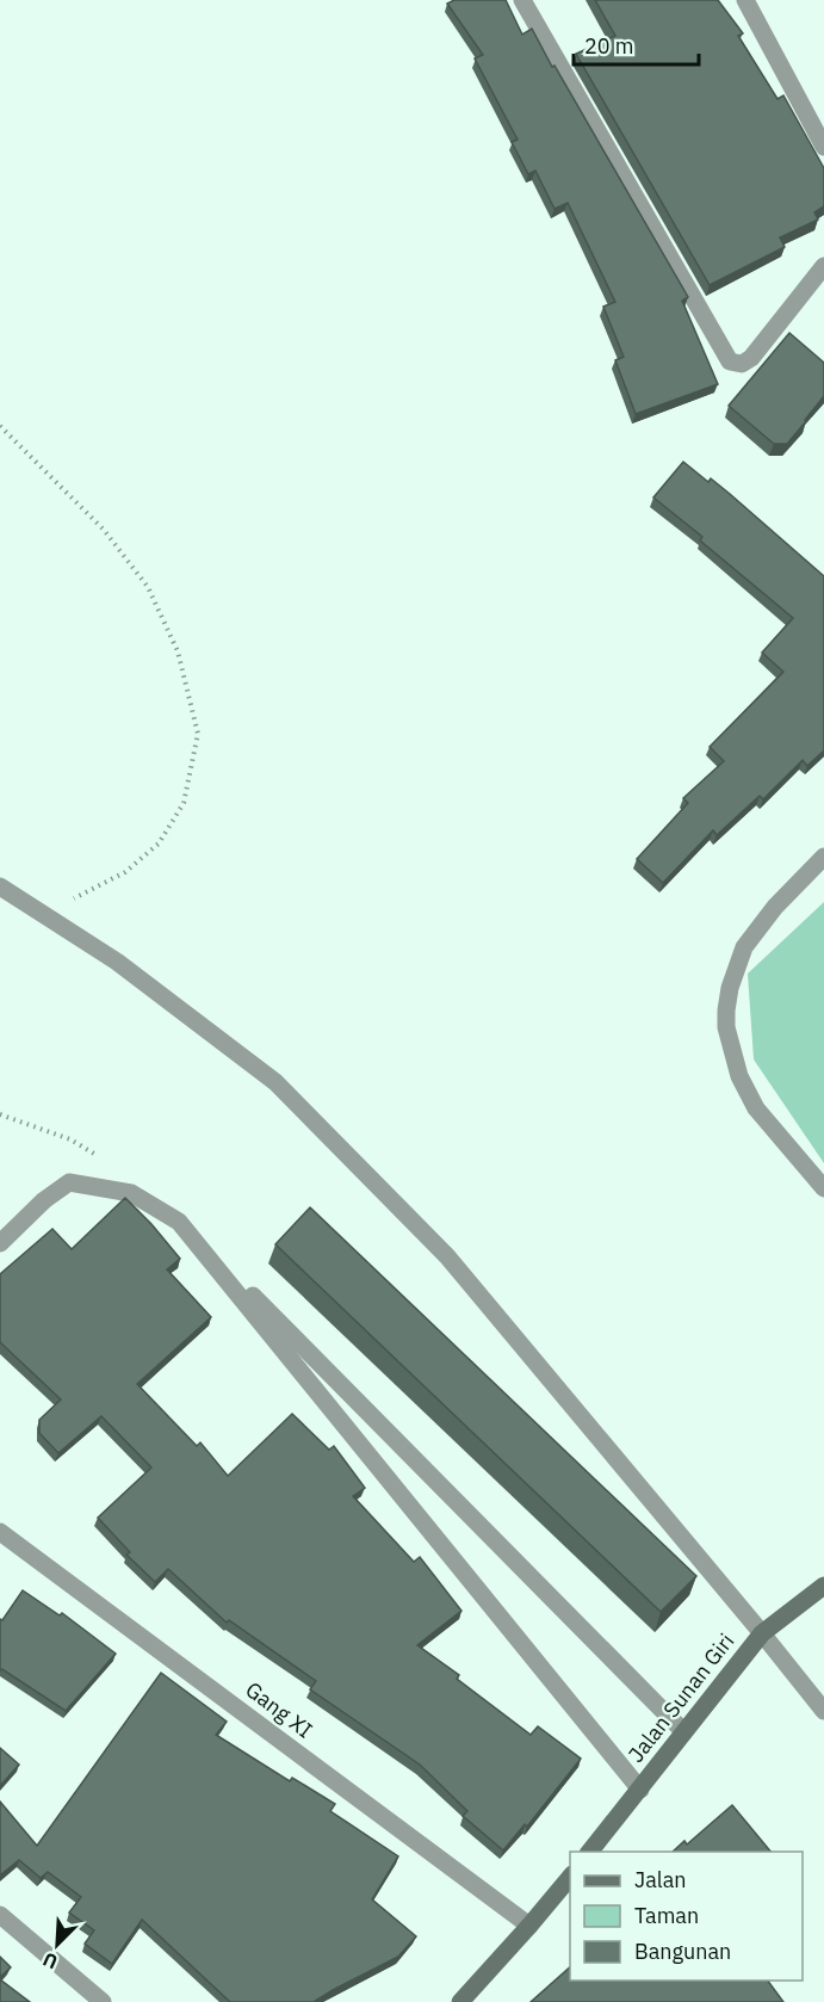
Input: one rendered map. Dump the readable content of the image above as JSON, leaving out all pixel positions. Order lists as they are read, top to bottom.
{
  "streets": {
    "main road": ["Jalan Sunan Giri"],
    "street": ["Gang XI"]
  },
  "legend": ["Jalan", "Taman", "Bangunan"],
  "scale_bar": "20 m",
  "north": "bottom left"
}
